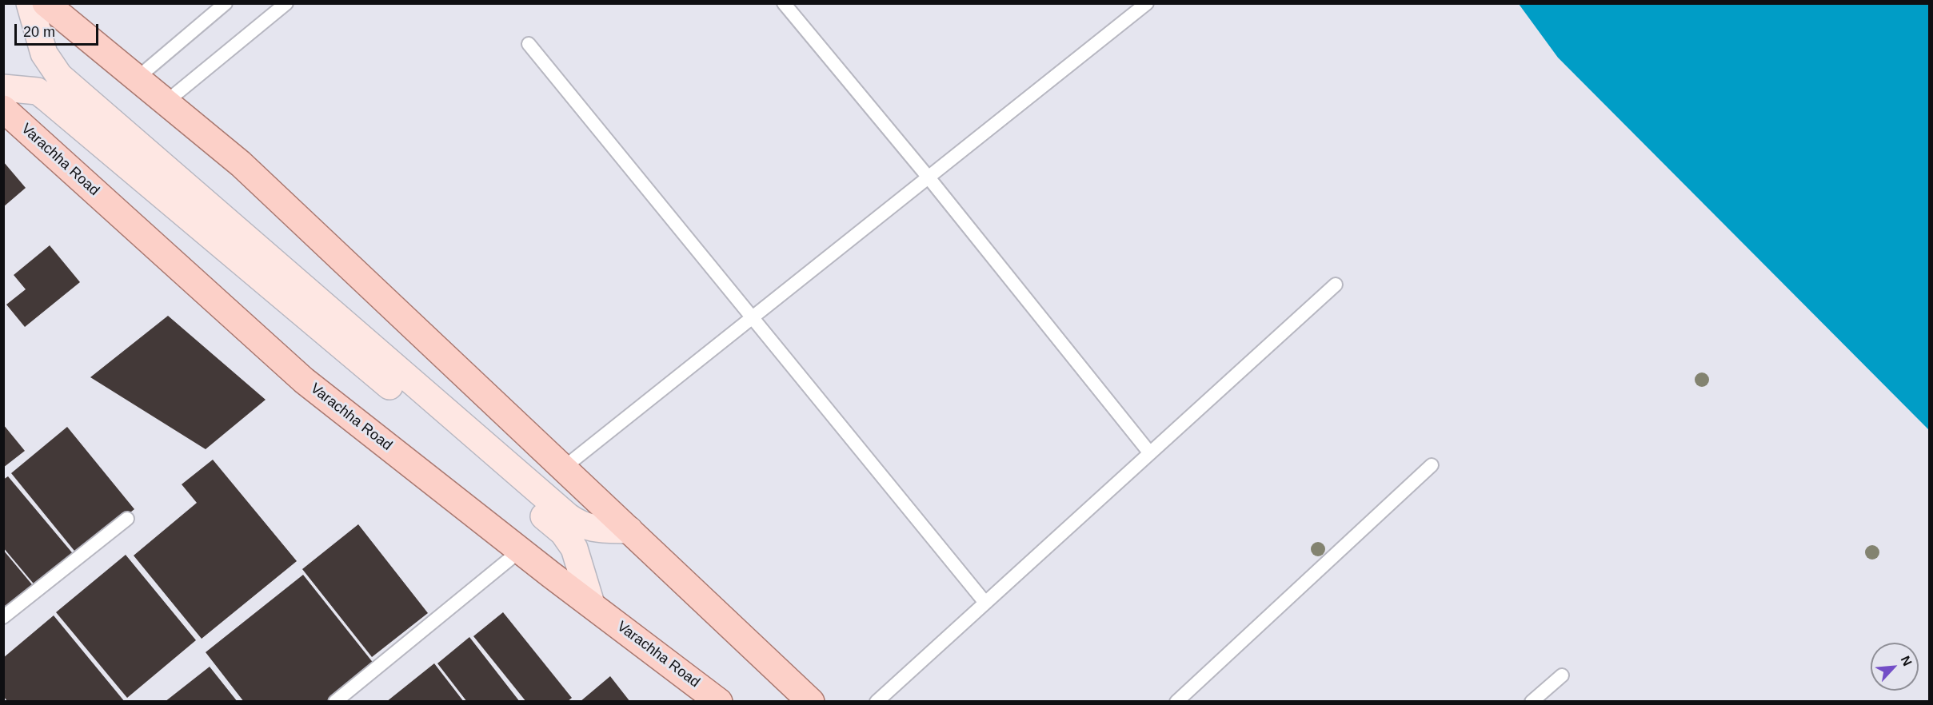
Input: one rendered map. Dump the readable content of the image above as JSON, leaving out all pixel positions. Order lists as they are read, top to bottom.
{
  "streets": {
    "main road": ["Varachha Road"]
  },
  "scale_bar": "20 m",
  "north": "top right"
}
